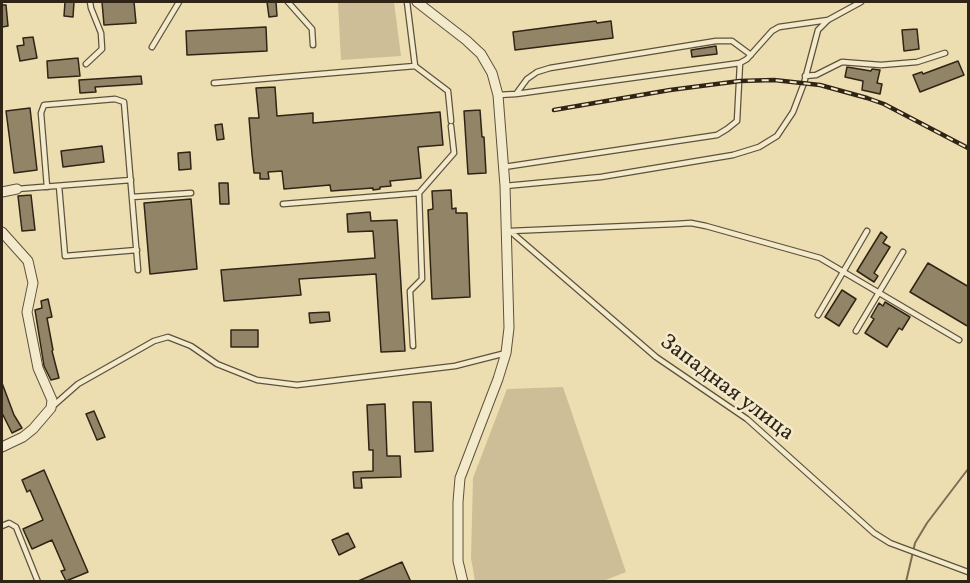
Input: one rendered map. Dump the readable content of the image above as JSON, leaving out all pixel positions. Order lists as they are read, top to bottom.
{
  "streets": {
    "lane": ["Западная улица"]
  }
}
